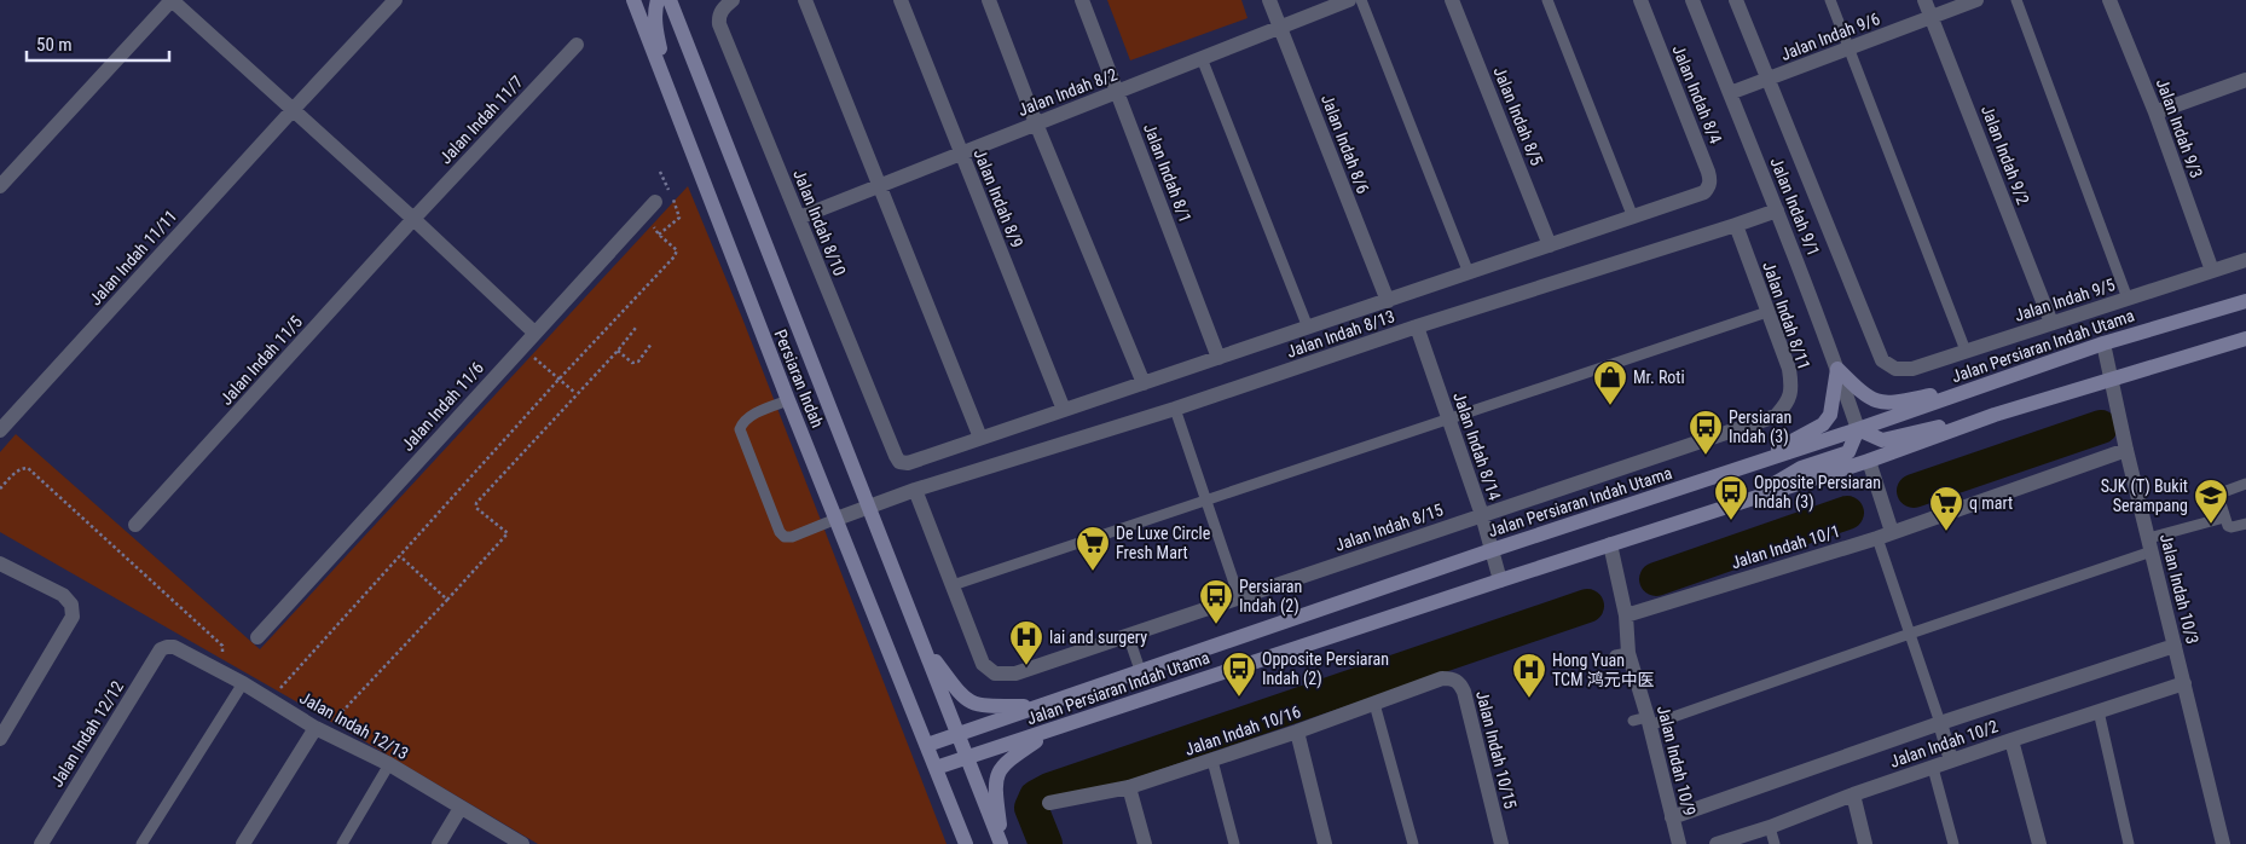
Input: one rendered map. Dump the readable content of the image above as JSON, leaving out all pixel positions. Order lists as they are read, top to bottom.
{
  "streets": {
    "main road": ["Jalan Persiaran Indah Utama", "Persiaran Indah"],
    "street": [
      "Jalan Indah 9/6",
      "Jalan Indah 8/2",
      "Jalan Indah 8/4",
      "Jalan Indah 8/5",
      "Jalan Indah 11/7",
      "Jalan Indah 9/3",
      "Jalan Indah 8/6",
      "Jalan Indah 9/2",
      "Jalan Indah 8/1",
      "Jalan Indah 8/9",
      "Jalan Indah 9/1",
      "Jalan Indah 8/10",
      "Jalan Indah 11/11",
      "Jalan Indah 9/5",
      "Jalan Indah 8/11",
      "Jalan Indah 8/13",
      "Jalan Indah 11/5",
      "Jalan Indah 11/6",
      "Jalan Indah 8/14",
      "Jalan Indah 8/15",
      "Jalan Indah 10/1",
      "Jalan Indah 10/3",
      "Jalan Indah 12/13",
      "Jalan Indah 10/16",
      "Jalan Indah 12/12",
      "Jalan Indah 10/2",
      "Jalan Indah 10/15",
      "Jalan Indah 10/9"
    ]
  },
  "crossings": [
    ["Jalan Indah 9/6", "Jalan Indah 9/2"],
    ["Jalan Indah 9/6", "Jalan Indah 9/1"],
    ["Jalan Indah 8/2", "Jalan Indah 8/6"],
    ["Jalan Indah 8/2", "Jalan Indah 8/1"],
    ["Jalan Indah 8/2", "Jalan Indah 8/9"],
    ["Jalan Indah 8/2", "Jalan Indah 8/10"],
    ["Jalan Indah 11/7", "Jalan Indah 11/5"],
    ["Jalan Indah 9/3", "Jalan Indah 9/5"],
    ["Jalan Indah 9/2", "Jalan Indah 9/5"],
    ["Jalan Indah 9/1", "Jalan Indah 9/5"],
    ["Jalan Indah 9/1", "Jalan Indah 8/13"],
    ["Jalan Indah 9/1", "Jalan Persiaran Indah Utama"],
    ["Jalan Indah 8/11", "Jalan Indah 8/13"],
    ["Jalan Indah 8/11", "Jalan Indah 8/15"],
    ["Jalan Indah 8/13", "Persiaran Indah"],
    ["Jalan Indah 8/13", "Jalan Indah 8/14"],
    ["Jalan Persiaran Indah Utama", "Persiaran Indah"],
    ["Jalan Persiaran Indah Utama", "Jalan Indah 8/14"],
    ["Jalan Persiaran Indah Utama", "Jalan Indah 10/3"],
    ["Jalan Persiaran Indah Utama", "Jalan Indah 10/9"],
    ["Jalan Indah 8/14", "Jalan Indah 8/15"],
    ["Jalan Indah 10/1", "Jalan Indah 10/3"],
    ["Jalan Indah 10/1", "Jalan Indah 10/9"],
    ["Jalan Indah 10/3", "Jalan Indah 10/2"],
    ["Jalan Indah 12/13", "Jalan Indah 12/12"],
    ["Jalan Indah 10/16", "Jalan Indah 10/15"]
  ],
  "places": {
    "shop": ["Mr. Roti"],
    "bus stop": [
      "Persiaran Indah (3)",
      "Opposite Persiaran Indah (3)",
      "Persiaran Indah (2)",
      "Opposite Persiaran Indah (2)"
    ],
    "school or university": ["SJK (T) Bukit Serampang"],
    "supermarket": ["q mart", "De Luxe Circle Fresh Mart"],
    "hospital": ["lai and surgery", "Hong Yuan TCM 鸿元中医"]
  },
  "scale_bar": "50 m"
}
